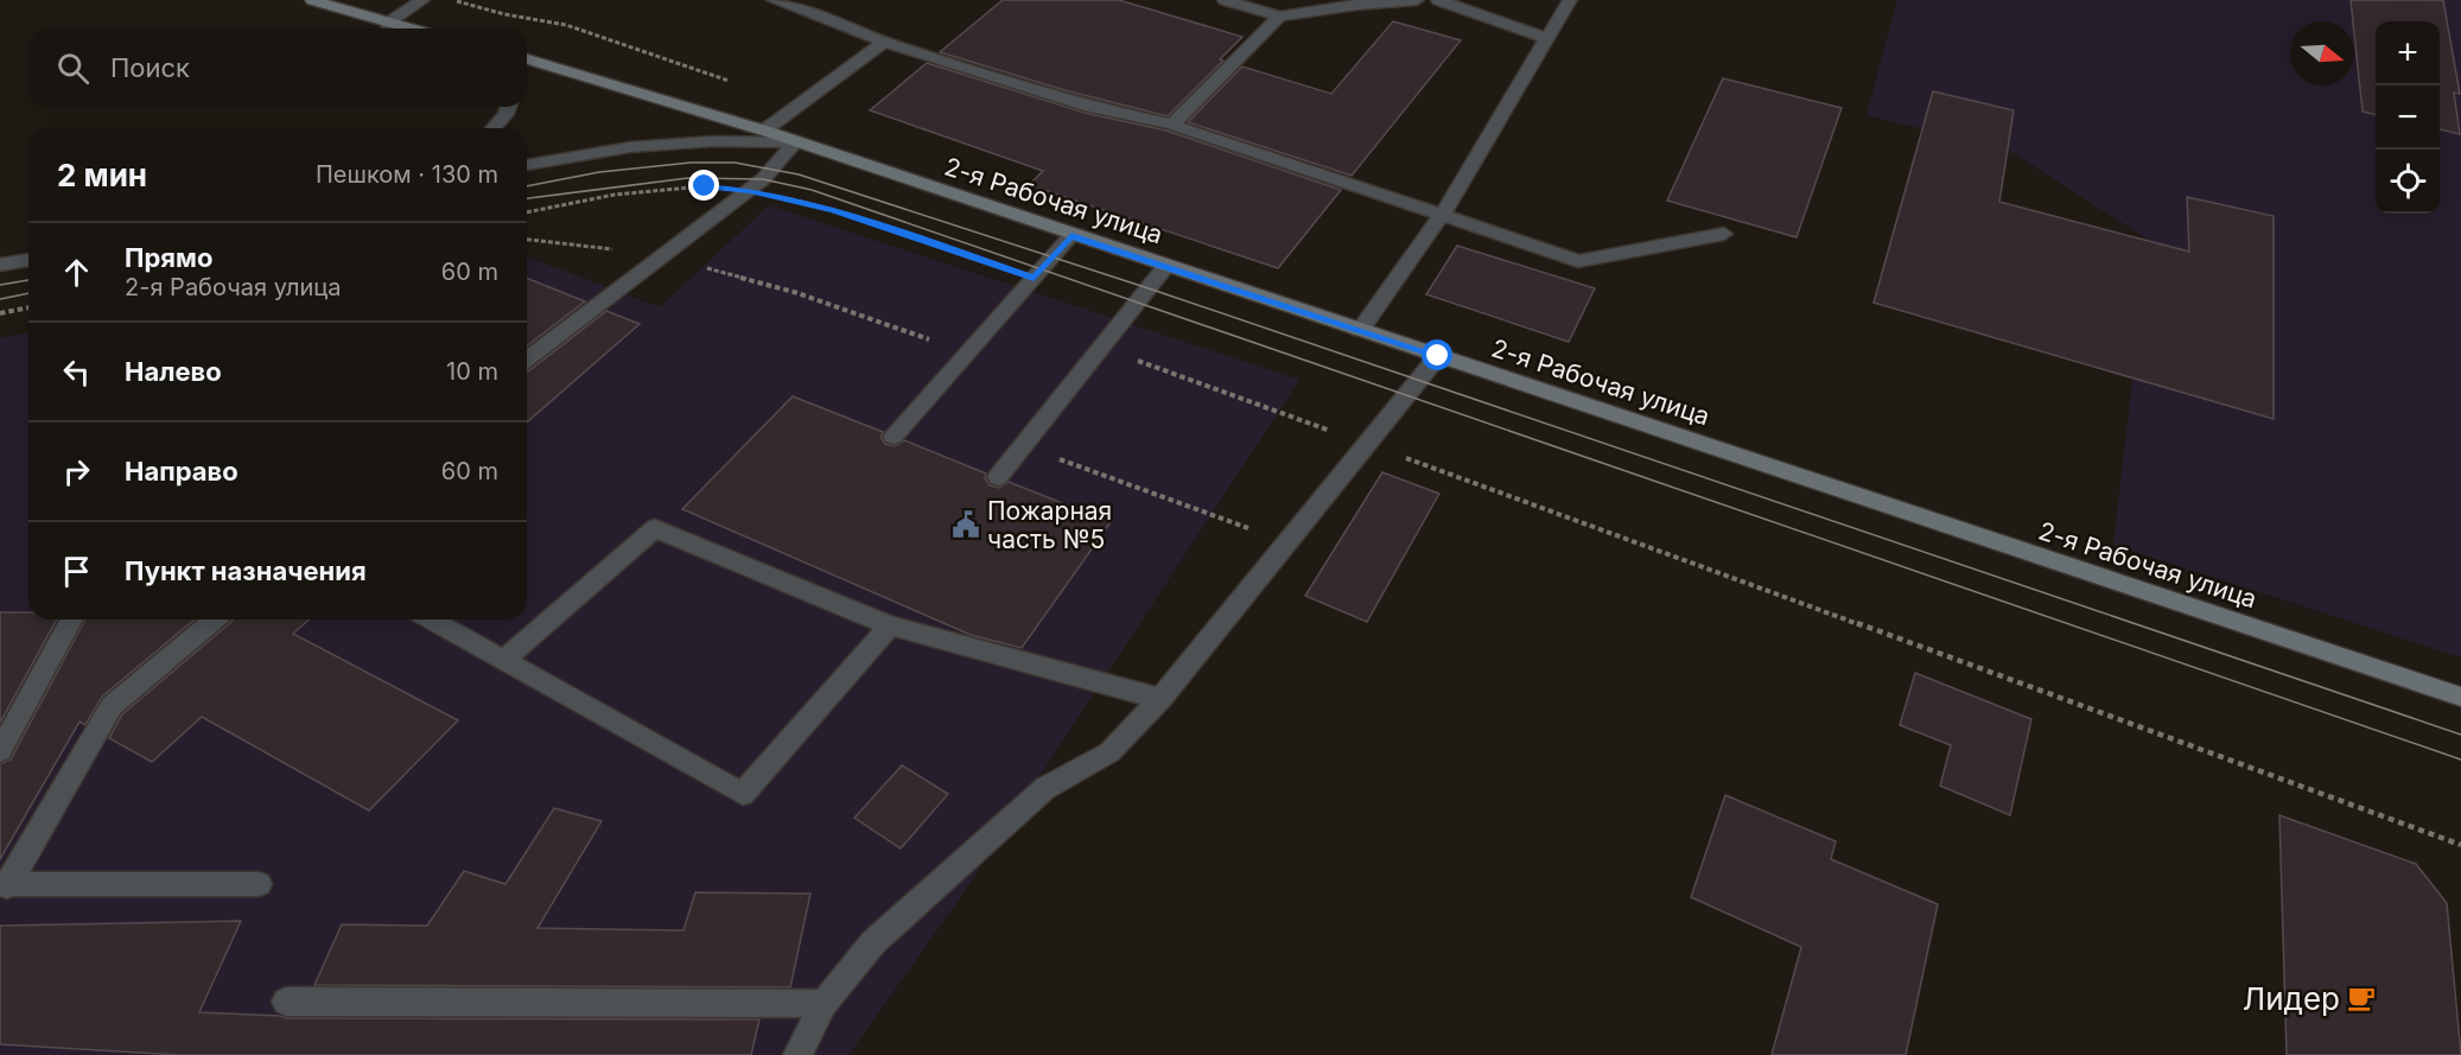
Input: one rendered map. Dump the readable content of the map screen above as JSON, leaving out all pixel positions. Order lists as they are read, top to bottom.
{
  "streets": {
    "main road": ["2-я Рабочая улица"]
  },
  "places": {
    "public building": ["Пожарная часть №5"],
    "cafe": ["Лидер"]
  },
  "north": "right",
  "page": {
    "map_buttons": ["+", "−"],
    "search": "Поиск",
    "heading": ["2 мин", "Пешком · 130 m"],
    "list": [
      ["Прямо", "2-я Рабочая улица", "60 m"],
      ["Налево", "10 m"],
      ["Направо", "60 m"],
      "Пункт назначения"
    ]
  }
}
